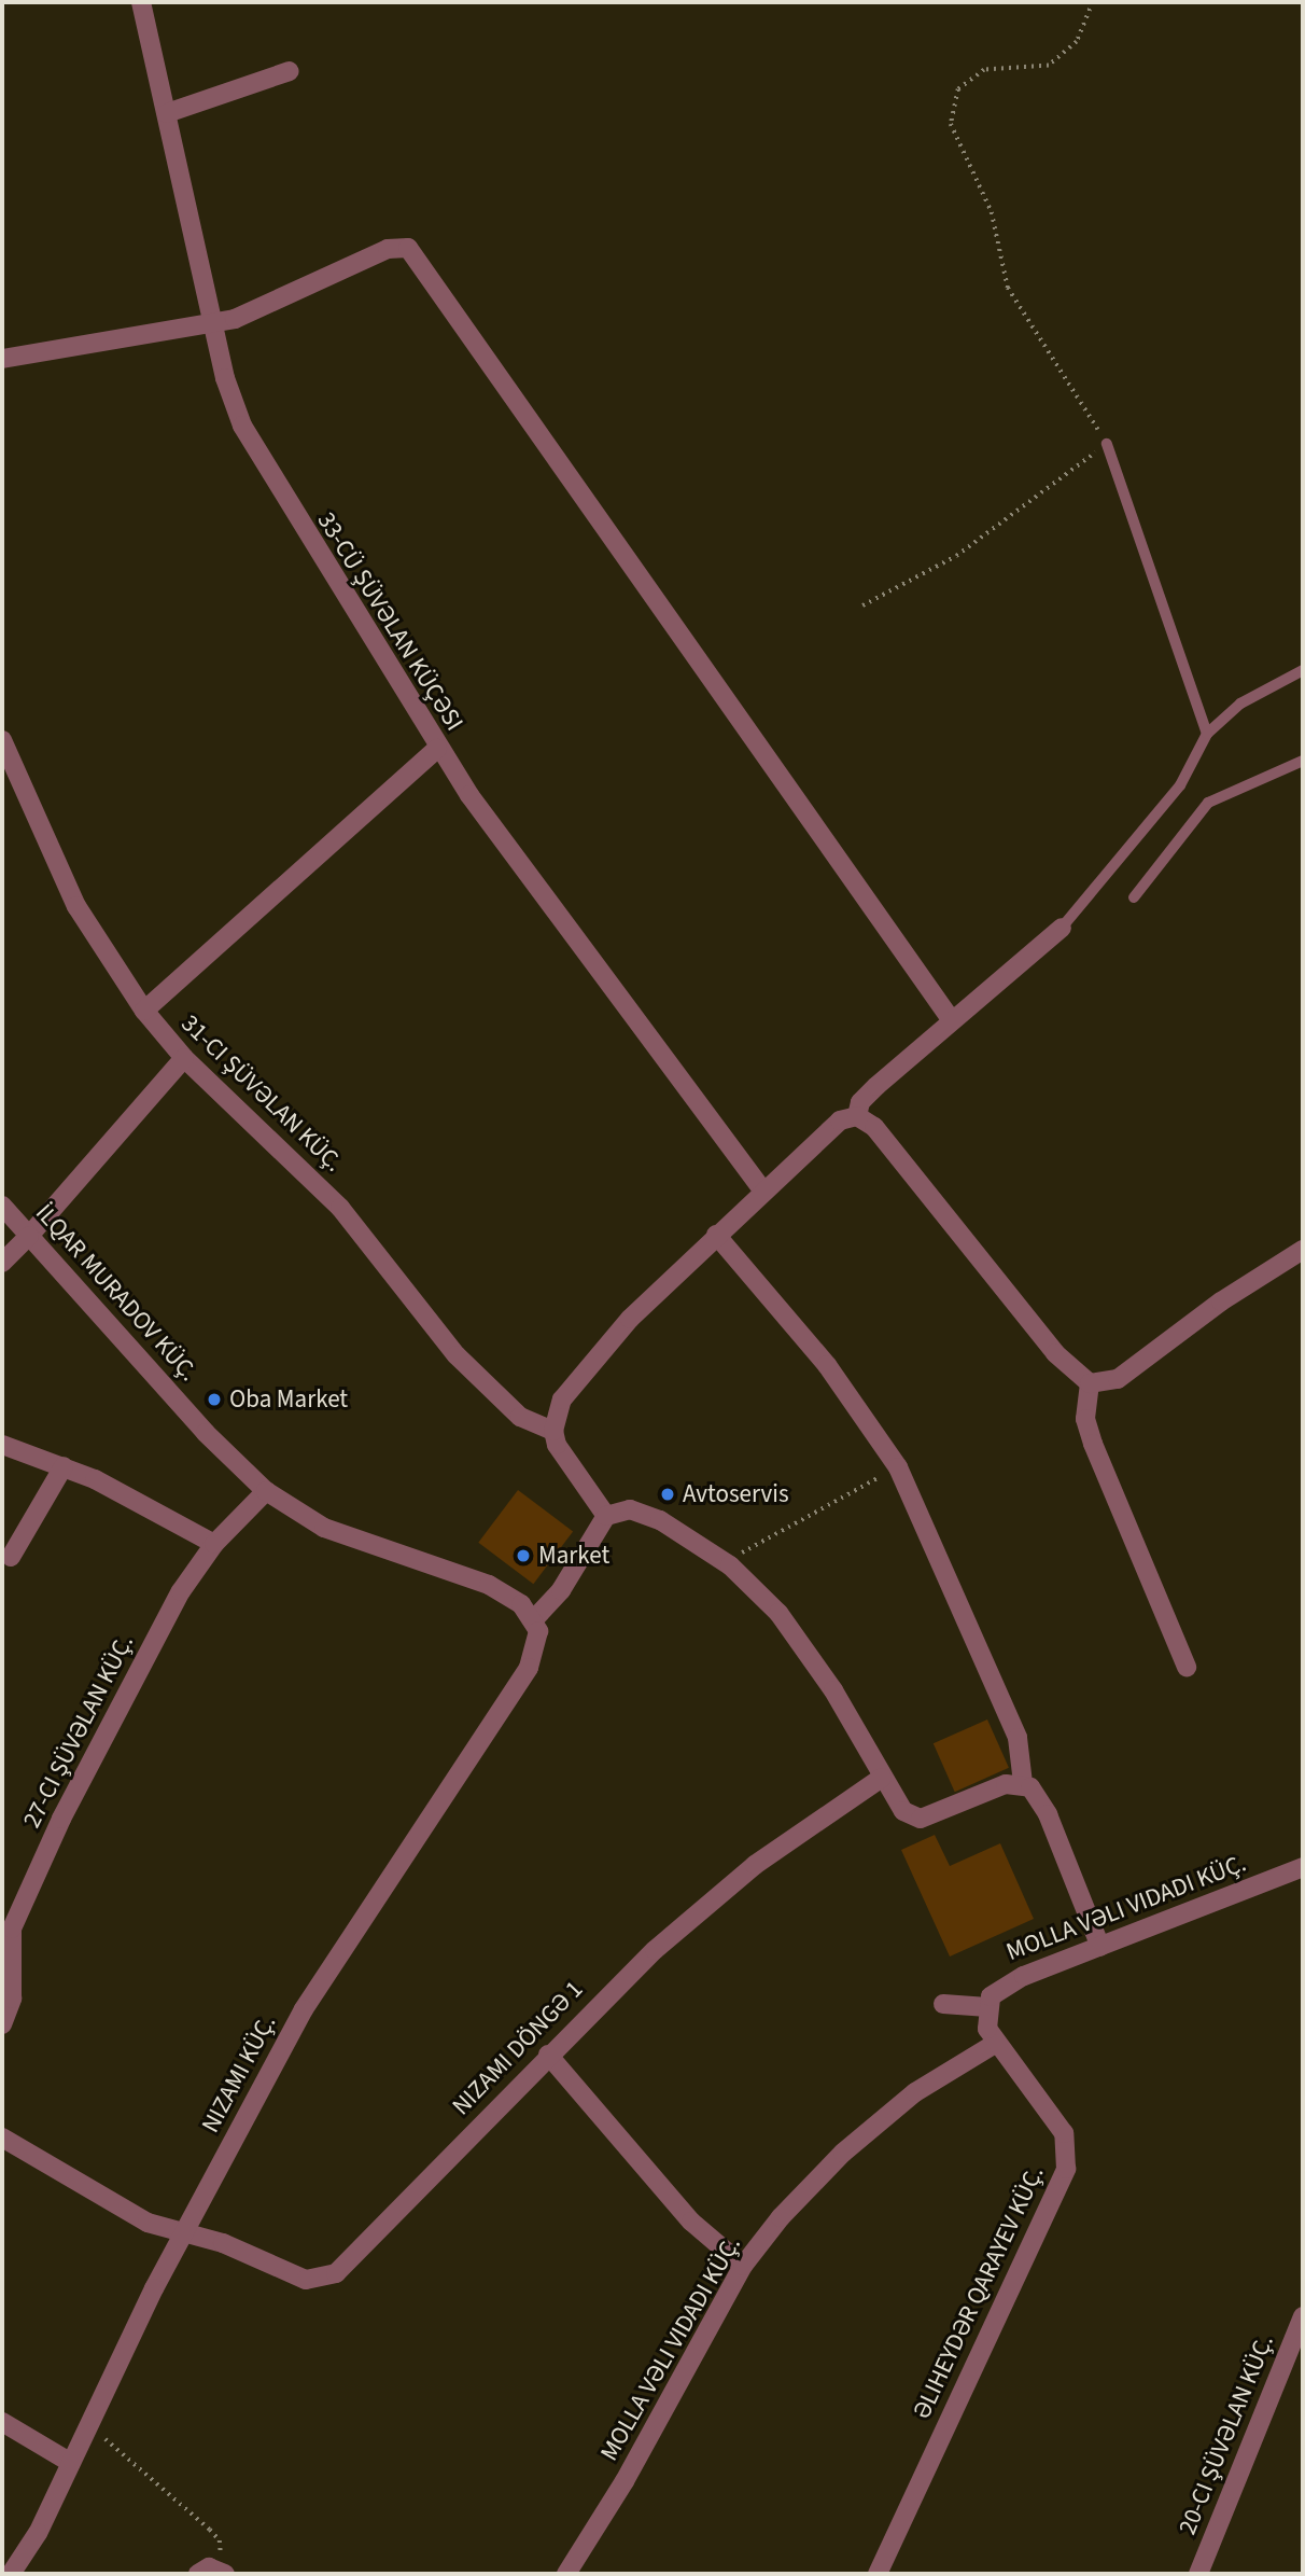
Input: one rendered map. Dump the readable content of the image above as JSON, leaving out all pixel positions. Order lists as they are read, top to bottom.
{
  "streets": {
    "street": [
      "33-CÜ ŞÜVƏLAN KÜÇƏSI",
      "31-CI ŞÜVƏLAN KÜÇ.",
      "İLQAR MURADOV KÜÇ.",
      "27-CI ŞÜVƏLAN KÜÇ.",
      "MOLLA VƏLI VIDADI KÜÇ.",
      "NIZAMI DÖNGƏ 1",
      "NIZAMI KÜÇ.",
      "ƏLIHEYDƏR QARAYEV KÜÇ.",
      "20-CI ŞÜVƏLAN KÜÇ."
    ]
  },
  "crossings": [
    ["İLQAR MURADOV KÜÇ.", "27-CI ŞÜVƏLAN KÜÇ."],
    ["İLQAR MURADOV KÜÇ.", "NIZAMI KÜÇ."],
    ["MOLLA VƏLI VIDADI KÜÇ.", "ƏLIHEYDƏR QARAYEV KÜÇ."],
    ["NIZAMI DÖNGƏ 1", "NIZAMI KÜÇ."]
  ],
  "places": ["Oba Market", "Avtoservis", "Market"]
}
